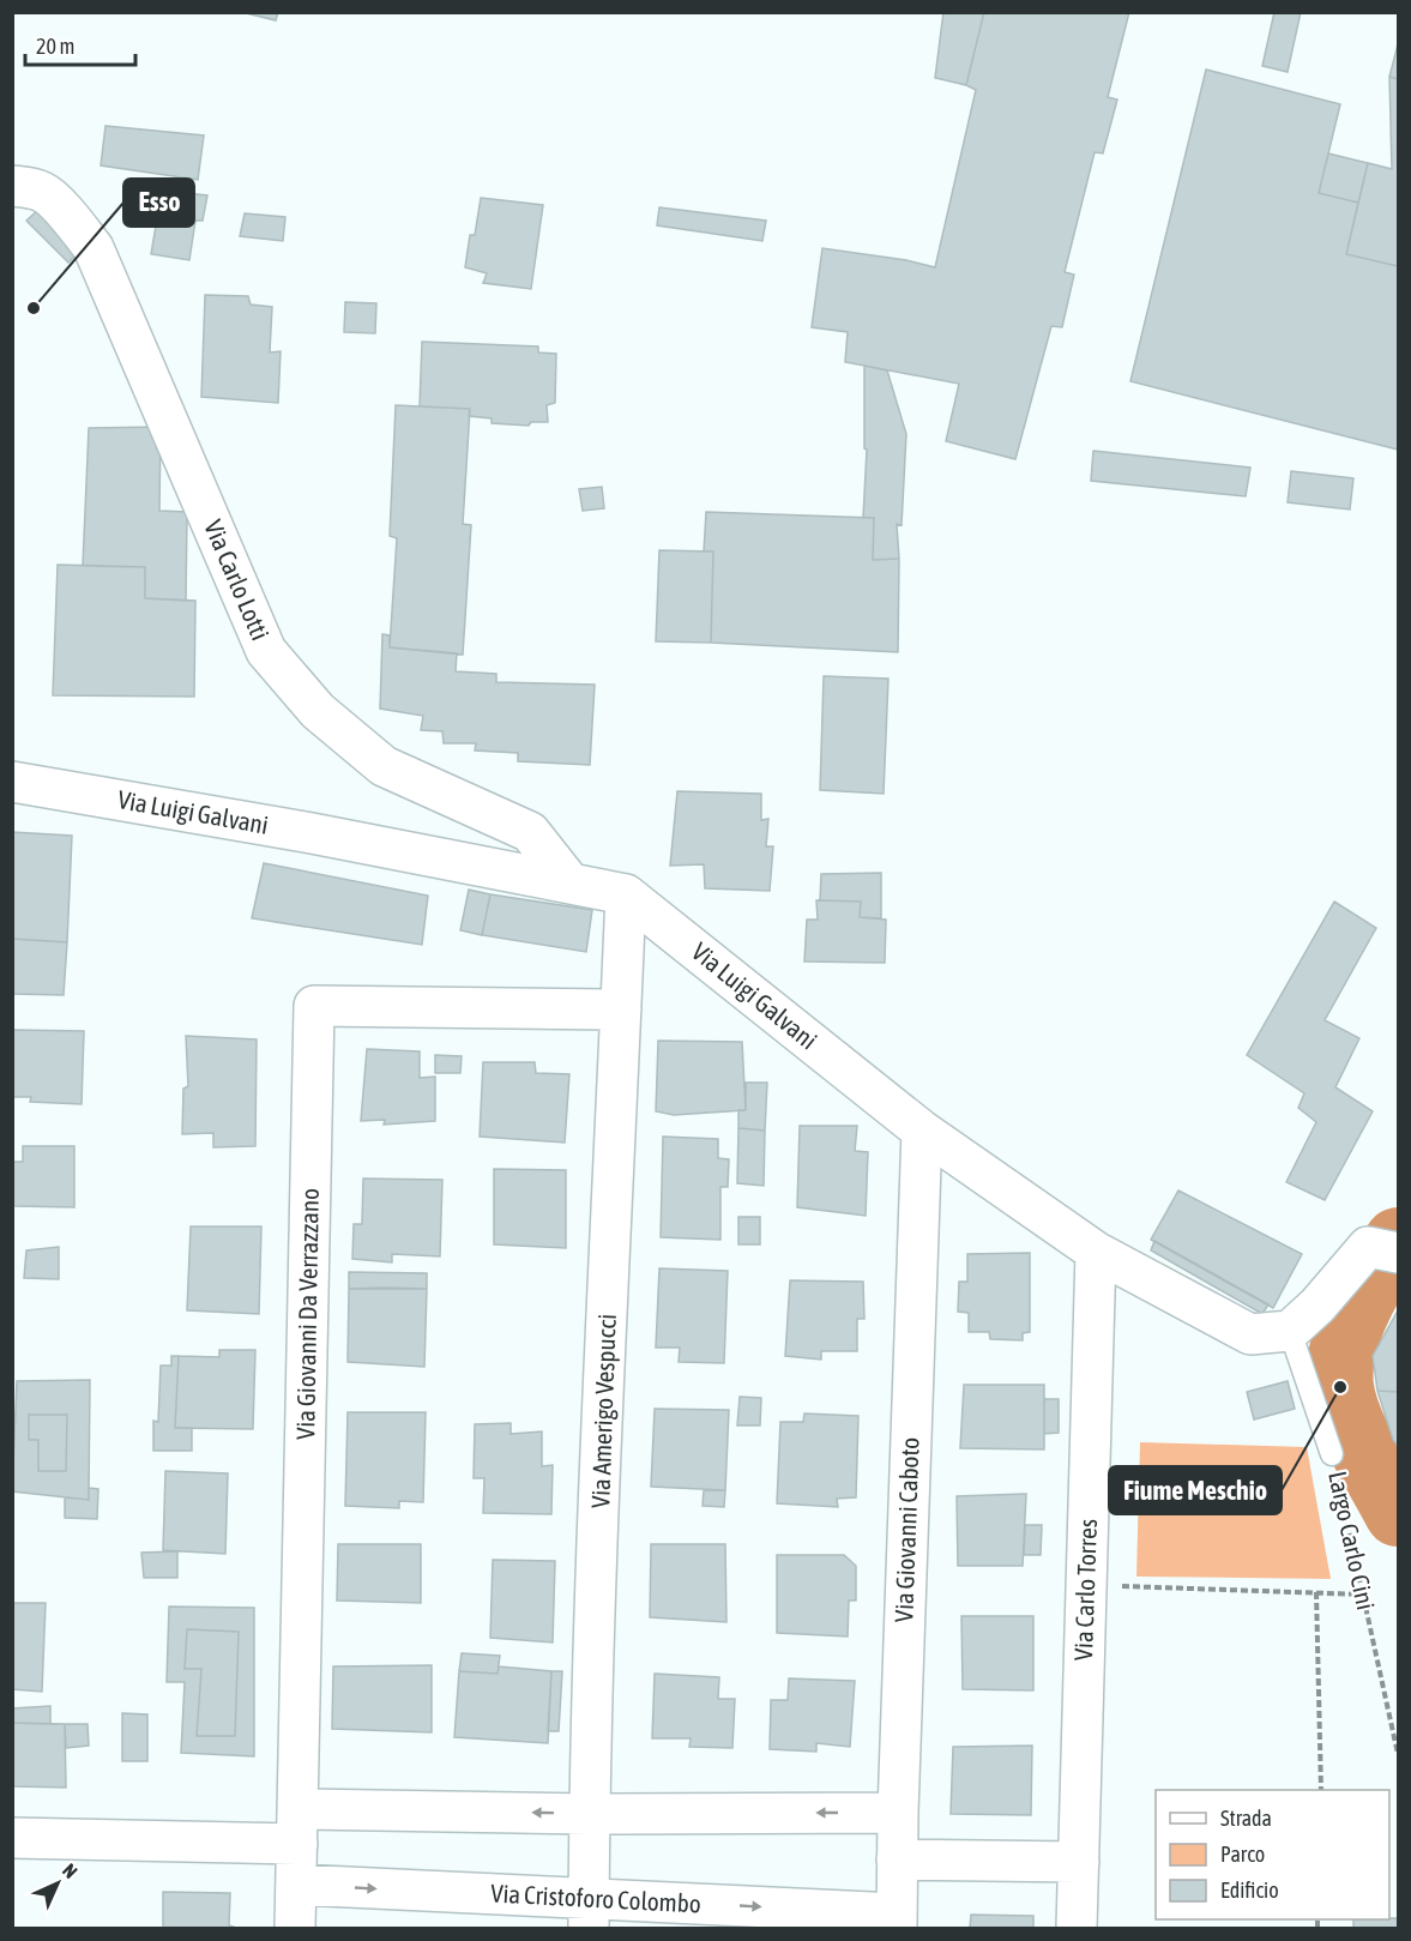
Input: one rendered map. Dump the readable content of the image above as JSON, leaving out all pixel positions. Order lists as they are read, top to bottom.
{
  "streets": {
    "street": [
      "Via Carlo Lotti",
      "Via Luigi Galvani",
      "Via Giovanni Da Verrazzano",
      "Via Amerigo Vespucci",
      "Via Giovanni Caboto",
      "Via Carlo Torres",
      "Via Cristoforo Colombo"
    ],
    "lane": ["Largo Carlo Cini"]
  },
  "crossings": [
    ["Via Carlo Lotti", "Via Luigi Galvani"],
    ["Via Luigi Galvani", "Via Amerigo Vespucci"],
    ["Via Luigi Galvani", "Via Giovanni Caboto"],
    ["Via Luigi Galvani", "Largo Carlo Cini"],
    ["Via Luigi Galvani", "Via Carlo Torres"],
    ["Via Giovanni Da Verrazzano", "Via Amerigo Vespucci"],
    ["Via Giovanni Da Verrazzano", "Via Cristoforo Colombo"],
    ["Via Amerigo Vespucci", "Via Cristoforo Colombo"],
    ["Via Giovanni Caboto", "Via Cristoforo Colombo"]
  ],
  "places": ["Esso", "Fiume Meschio"],
  "legend": ["Strada", "Parco", "Edificio"],
  "scale_bar": "20 m",
  "north": "top right"
}
